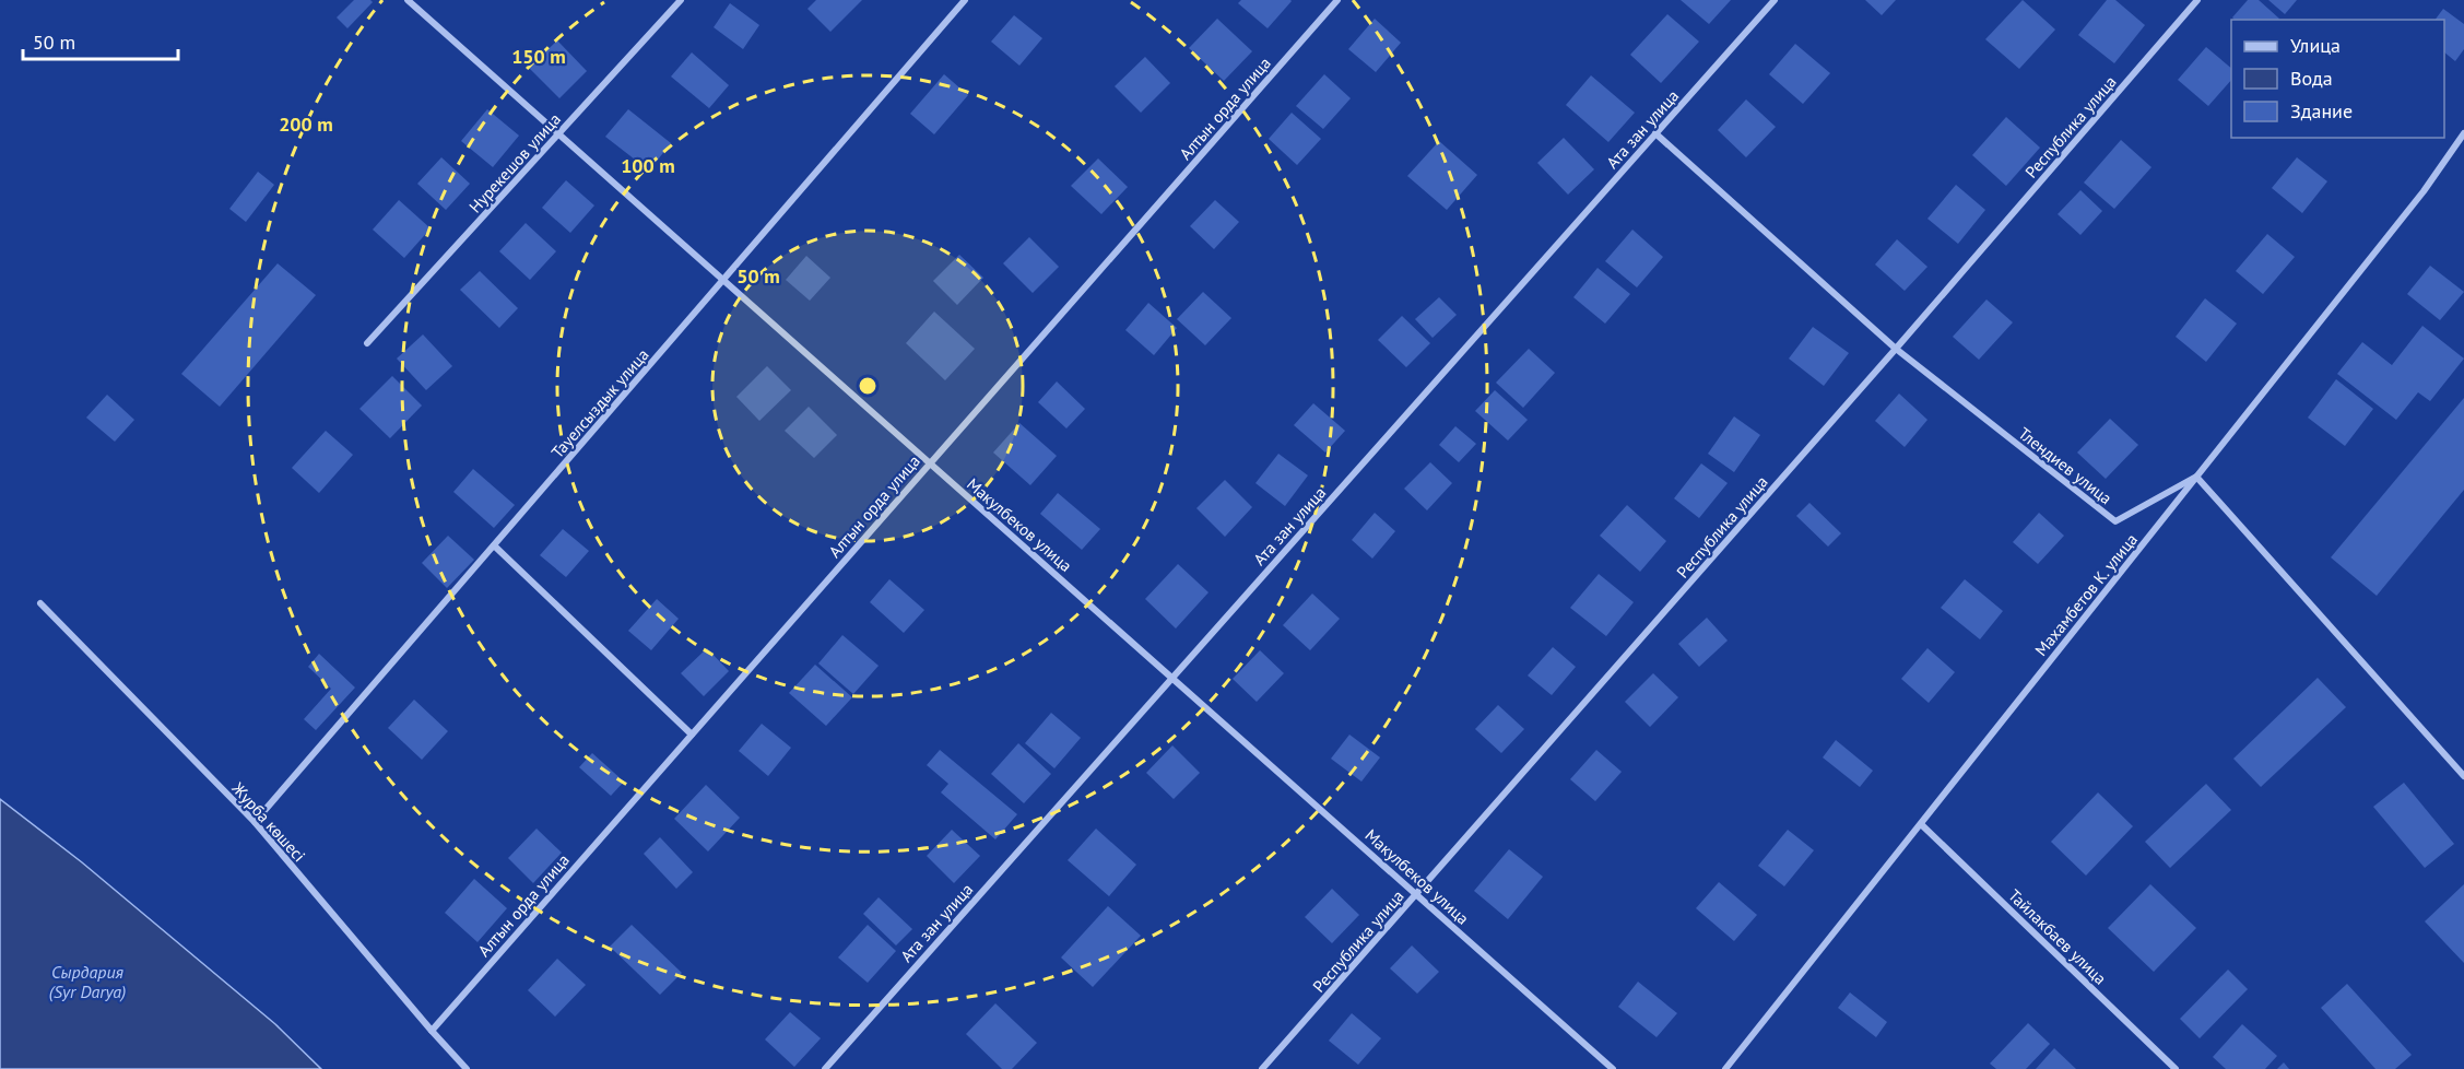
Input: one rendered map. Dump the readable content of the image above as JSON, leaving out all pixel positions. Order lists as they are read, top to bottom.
{
  "streets": {
    "street": [
      "Алтын орда улица",
      "Республика улица",
      "Ата зан улица",
      "Нурекешов улица",
      "Тауелсыздык улица",
      "Тлендиев улица",
      "Макулбеков улица",
      "Махамбетов К. улица",
      "Журба көшесі",
      "Тайлакбаев улица"
    ]
  },
  "crossings": [
    ["Алтын орда улица", "Макулбеков улица"],
    ["Алтын орда улица", "Журба көшесі"],
    ["Республика улица", "Тлендиев улица"],
    ["Республика улица", "Макулбеков улица"],
    ["Ата зан улица", "Тлендиев улица"],
    ["Ата зан улица", "Макулбеков улица"],
    ["Нурекешов улица", "Макулбеков улица"],
    ["Тауелсыздык улица", "Макулбеков улица"],
    ["Тауелсыздык улица", "Журба көшесі"],
    ["Тлендиев улица", "Махамбетов К. улица"],
    ["Махамбетов К. улица", "Тайлакбаев улица"]
  ],
  "water": ["Сырдария (Syr Darya)"],
  "legend": ["Улица", "Вода", "Здание"],
  "scale_bar": "50 m",
  "rings": [
    "150 m",
    "200 m",
    "100 m",
    "50 m"
  ]
}
